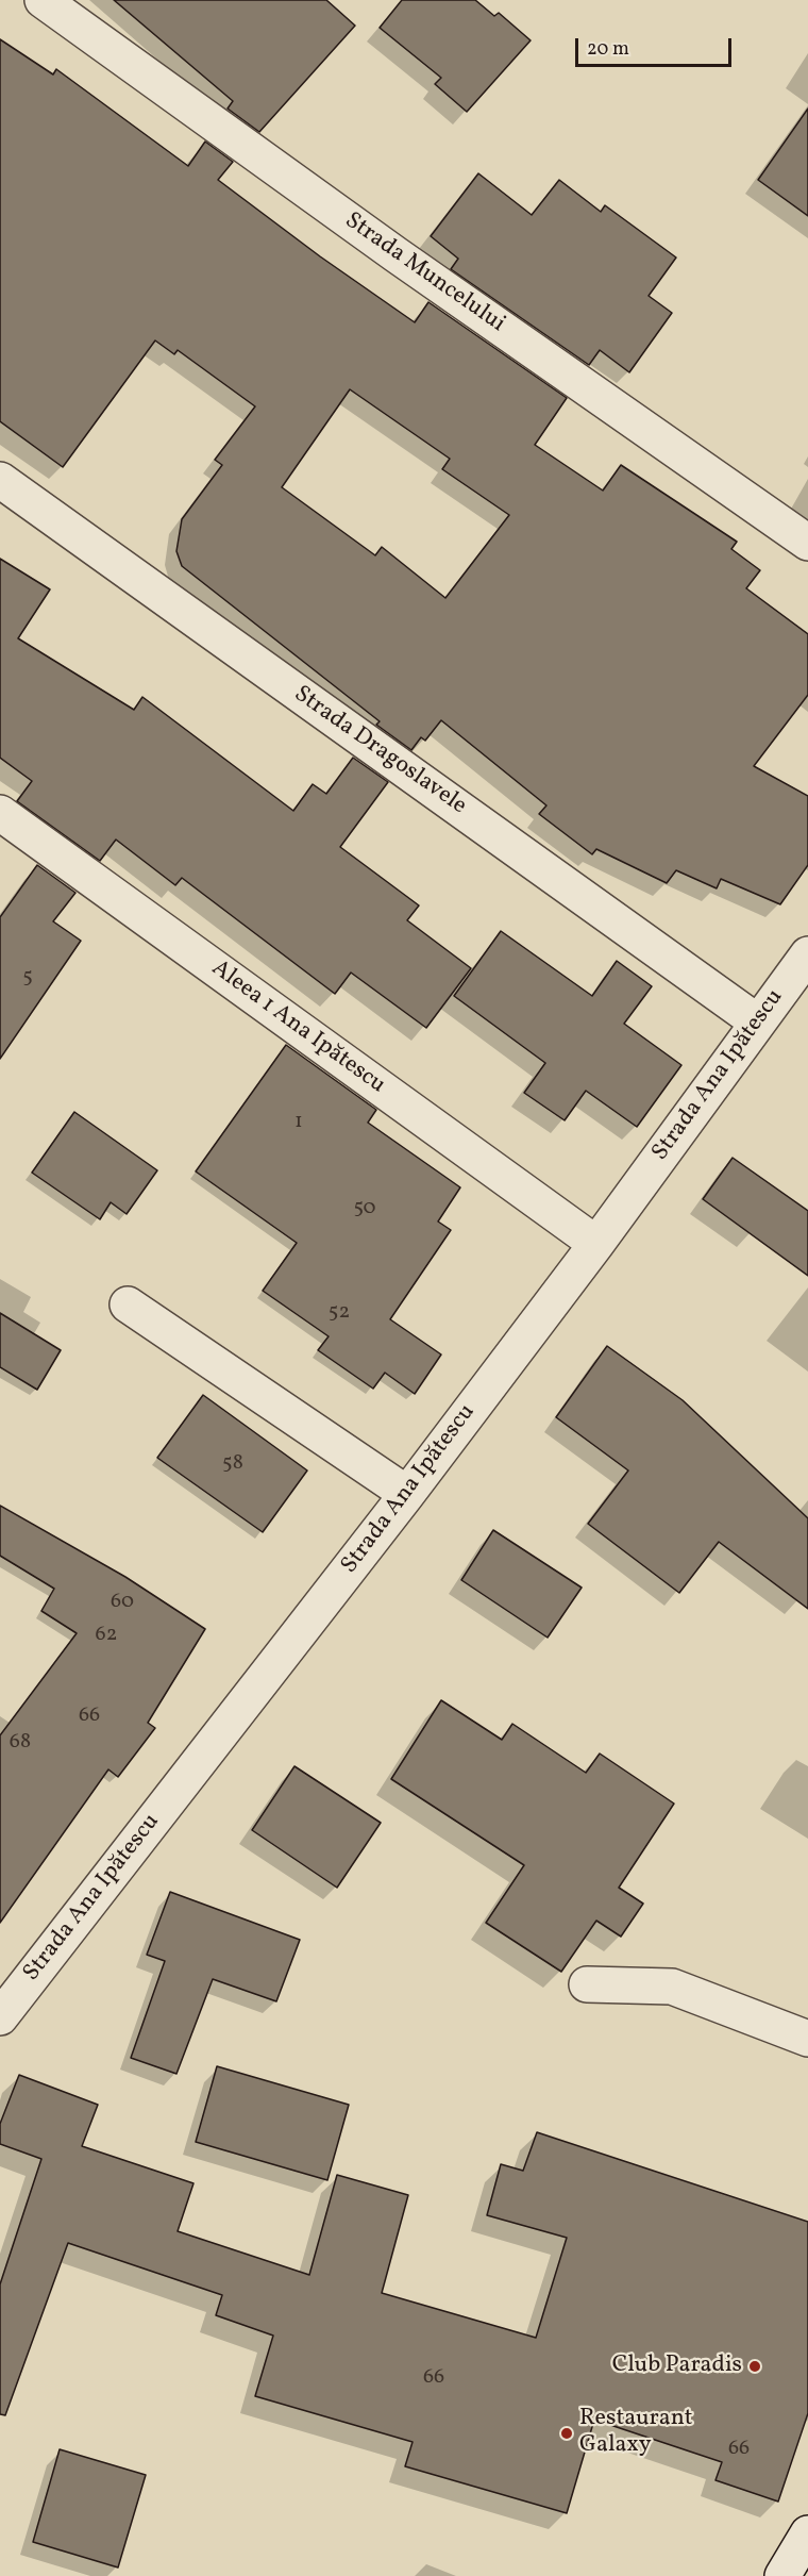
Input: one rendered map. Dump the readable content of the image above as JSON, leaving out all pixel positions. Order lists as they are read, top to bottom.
{
  "streets": {
    "street": [
      "Strada Muncelului",
      "Strada Dragoslavele",
      "Aleea 1 Ana Ipătescu",
      "Strada Ana Ipătescu"
    ]
  },
  "crossings": [
    ["Strada Dragoslavele", "Strada Ana Ipătescu"],
    ["Aleea 1 Ana Ipătescu", "Strada Ana Ipătescu"]
  ],
  "places": ["Club Paradis", "Restaurant Galaxy"],
  "house_numbers": [
    "5",
    "1",
    "50",
    "52",
    "58",
    "60",
    "62",
    "66",
    "68",
    "66",
    "66"
  ],
  "scale_bar": "20 m"
}
